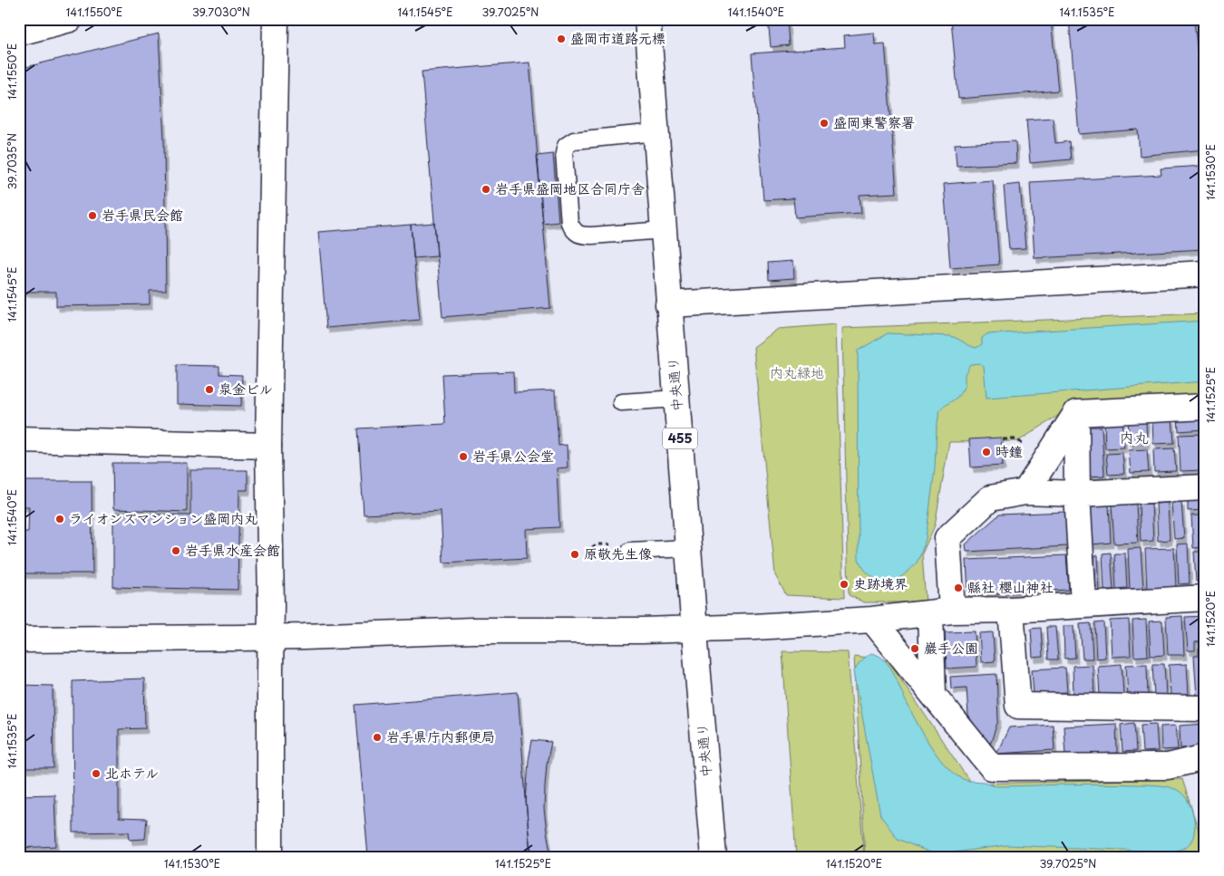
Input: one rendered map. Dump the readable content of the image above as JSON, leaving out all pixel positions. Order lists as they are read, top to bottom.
{
  "streets": {
    "main road": ["中央通り", "455"]
  },
  "districts": ["内丸"],
  "parks": ["内丸緑地"],
  "places": [
    "盛岡市道路元標",
    "盛岡東警察署",
    "岩手県盛岡地区合同庁舎",
    "岩手県民会館",
    "泉金ビル",
    "時鐘",
    "岩手県公会堂",
    "ライオンズマンション盛岡内丸",
    "岩手県水産会館",
    "原敬先生像",
    "史跡境界",
    "縣社 櫻山神社",
    "巖手公園",
    "岩手県庁内郵便局",
    "北ホテル"
  ],
  "coordinates": [
    "141.1550°E",
    "39.7030°N",
    "141.1545°E",
    "39.7025°N",
    "141.1540°E",
    "141.1535°E",
    "39.7035°N",
    "141.1530°E",
    "141.1525°E",
    "141.1520°E"
  ]
}
